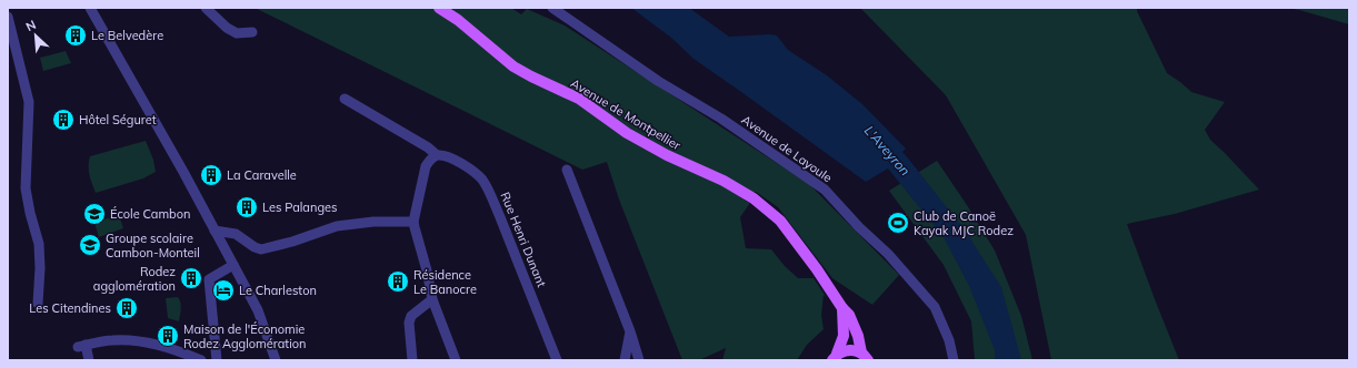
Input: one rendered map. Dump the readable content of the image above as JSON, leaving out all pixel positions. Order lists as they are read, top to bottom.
{
  "streets": {
    "main road": ["Avenue de Montpellier"],
    "street": ["Avenue de Layoule", "Rue Henri Dunant"]
  },
  "water": ["L'Aveyron"],
  "places": {
    "building": [
      "Le Belvedère",
      "Hôtel Séguret",
      "La Caravelle",
      "Les Palanges",
      "Rodez agglomération",
      "Résidence Le Banocre",
      "Les Citendines",
      "Maison de l'Économie Rodez Agglomération"
    ],
    "school or university": ["École Cambon", "Groupe scolaire Cambon-Monteil"],
    "sports": ["Club de Canoë Kayak MJC Rodez"],
    "hotel": ["Le Charleston"]
  },
  "north": "top left"
}
